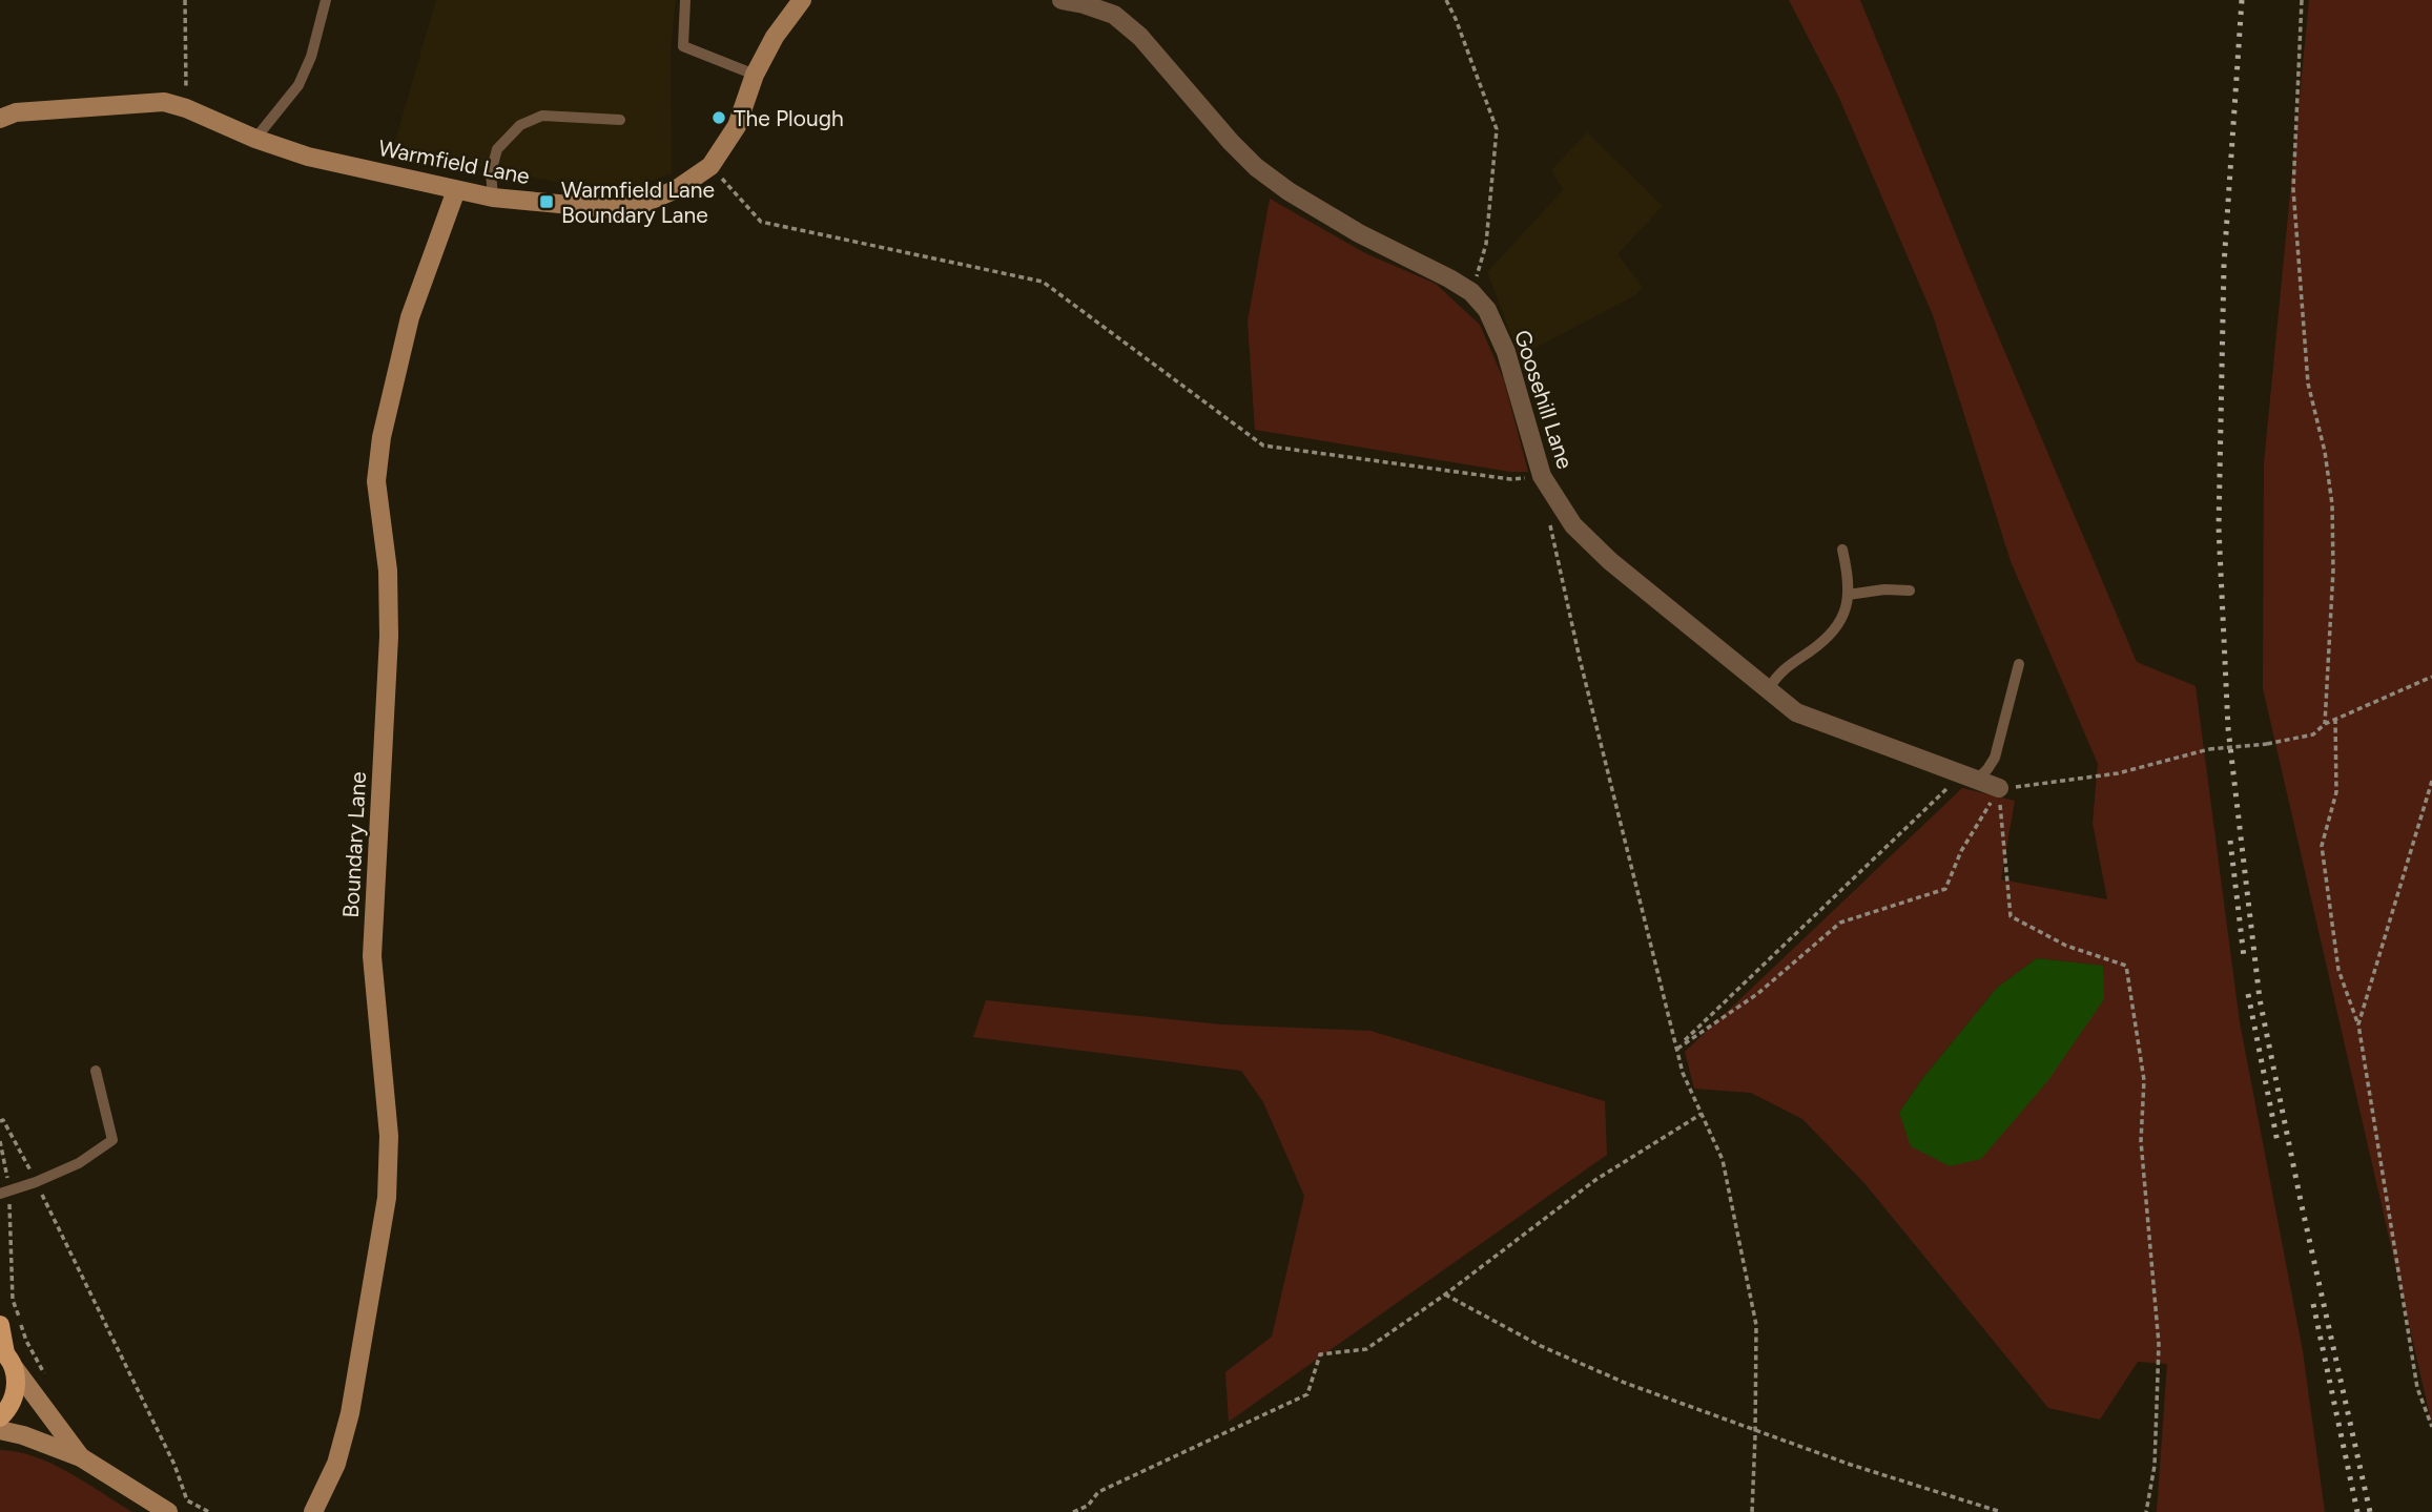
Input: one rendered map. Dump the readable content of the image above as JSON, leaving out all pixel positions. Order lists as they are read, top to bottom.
{
  "streets": {
    "street": ["Warmfield Lane", "Goosehill Lane", "Boundary Lane"]
  },
  "crossings": [
    ["Warmfield Lane", "Boundary Lane"]
  ],
  "places": {
    "other": ["The Plough"],
    "transit": ["Warmfield Lane Boundary Lane"]
  }
}
